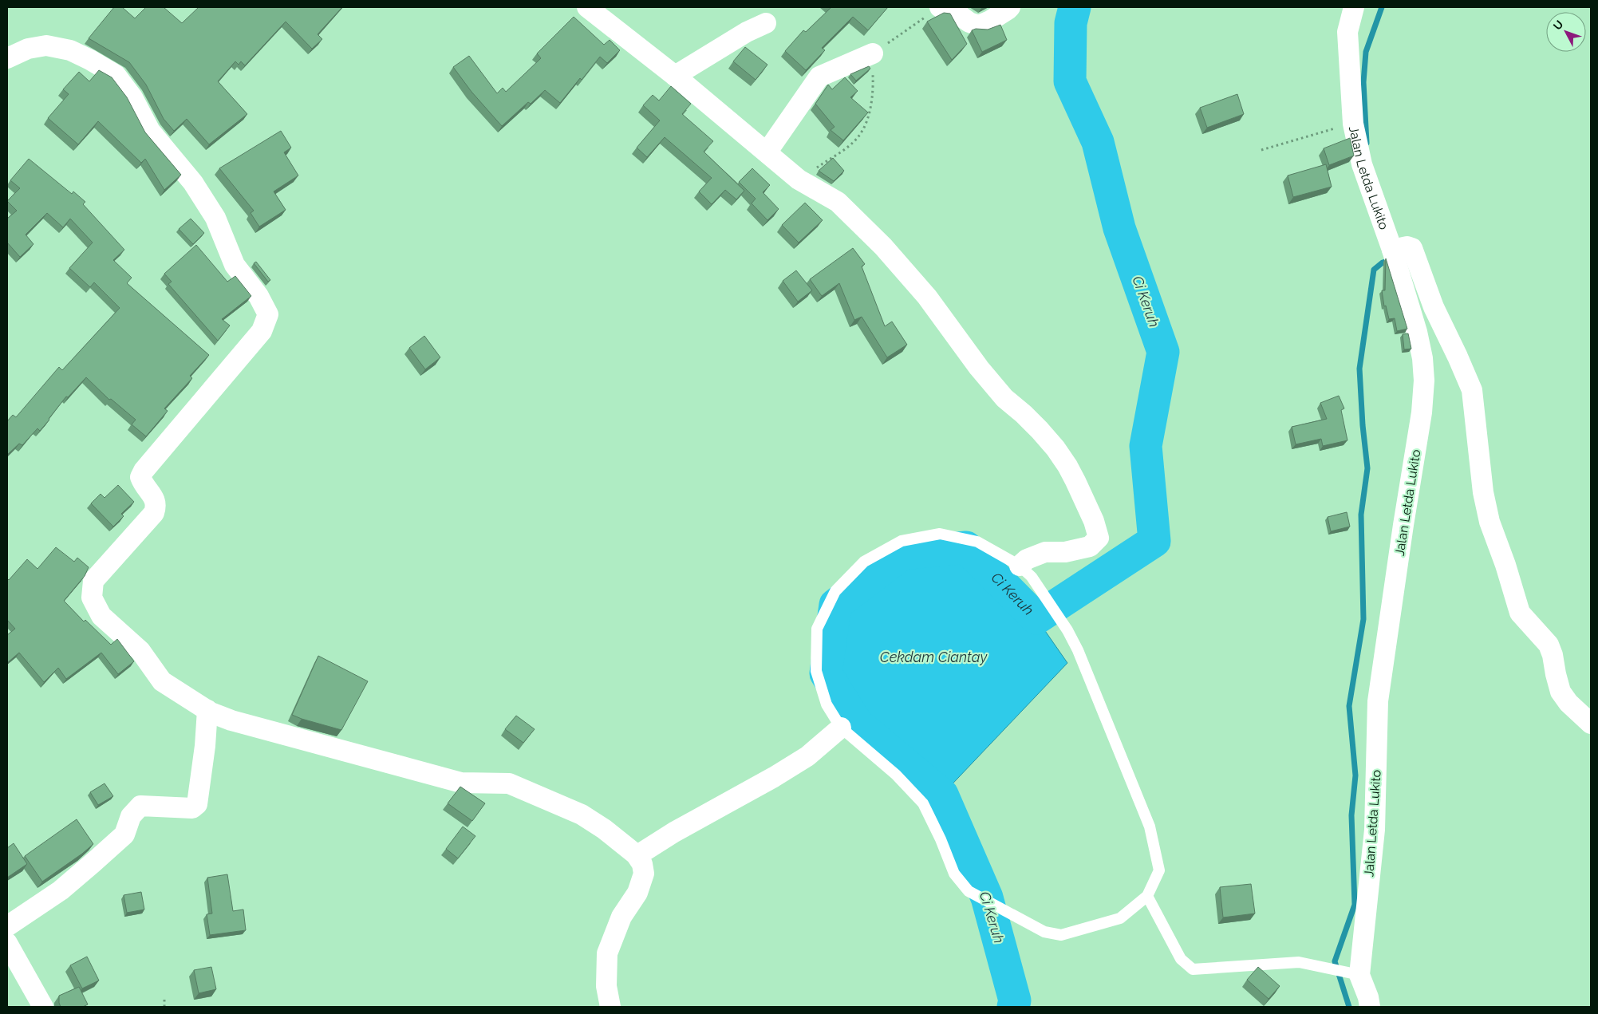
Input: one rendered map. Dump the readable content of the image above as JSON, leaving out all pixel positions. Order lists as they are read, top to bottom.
{
  "streets": {
    "street": ["Jalan Letda Lukito"]
  },
  "water": ["Ci Keruh", "Cekdam Ciantay"],
  "north": "top left"
}
